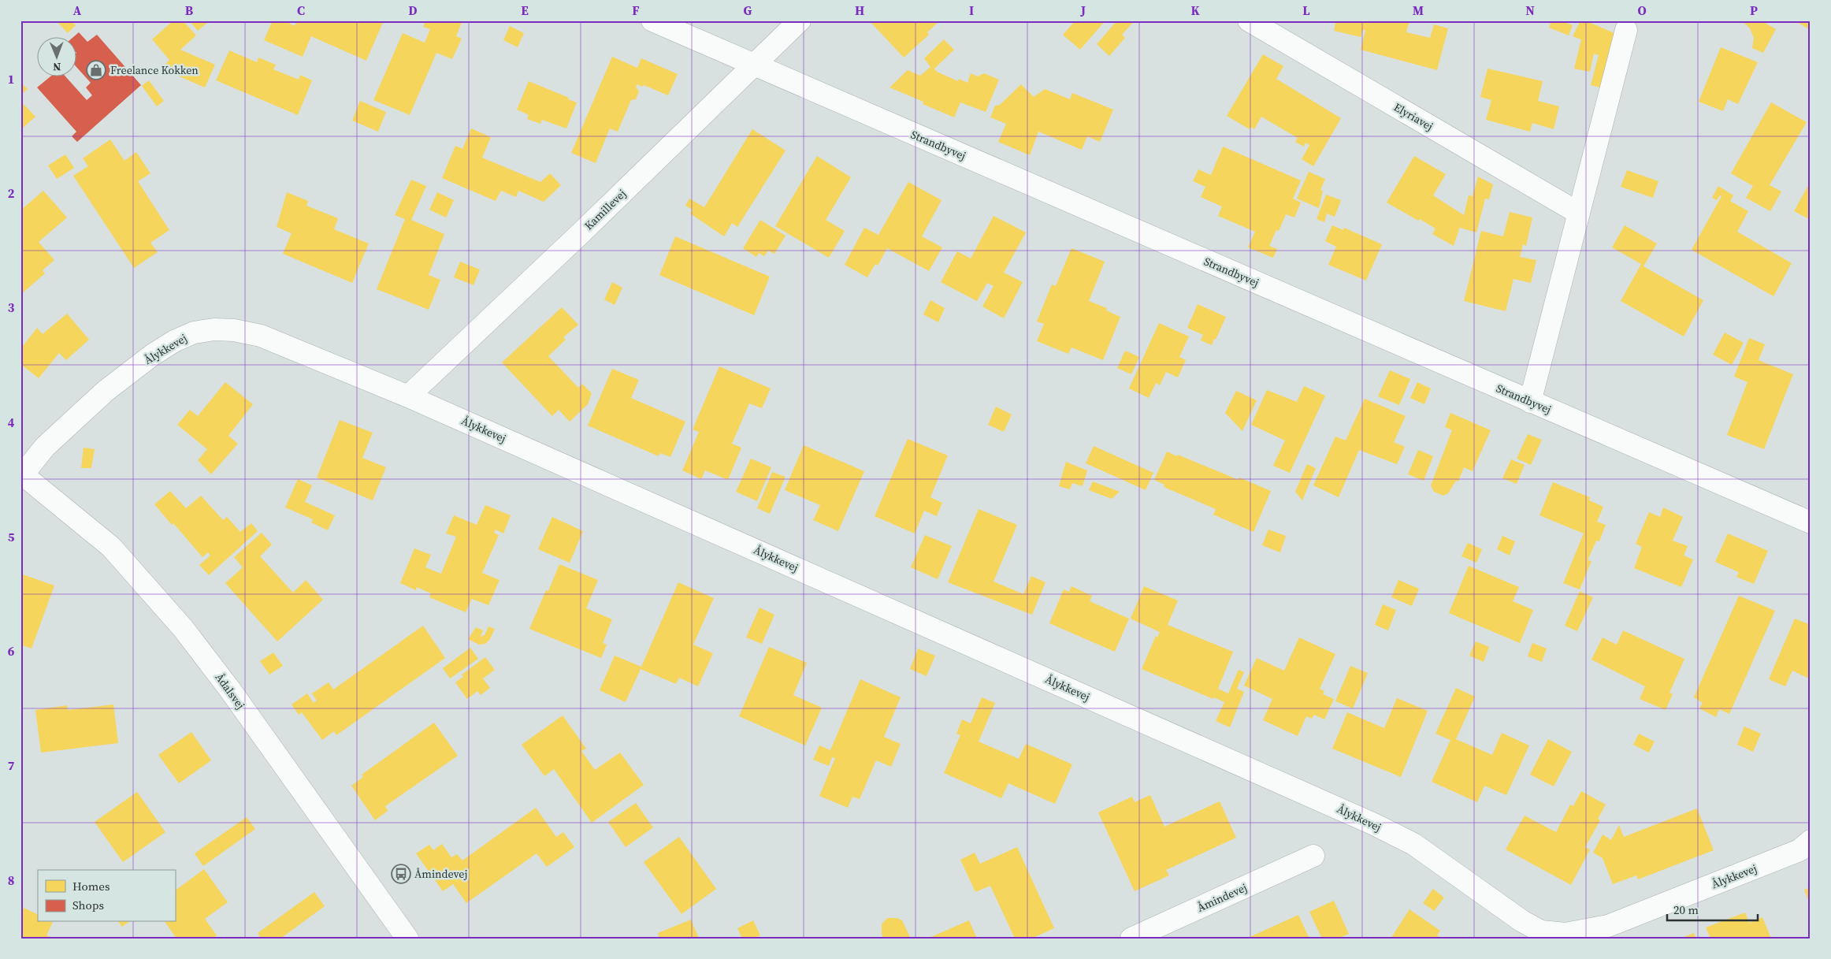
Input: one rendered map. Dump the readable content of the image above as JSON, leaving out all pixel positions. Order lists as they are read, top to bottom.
{
  "streets": {
    "street": [
      "Elyriavej",
      "Strandbyvej",
      "Kamillevej",
      "Ålykkevej",
      "Ådalsvej",
      "Åmindevej"
    ]
  },
  "crossings": [
    ["Strandbyvej", "Kamillevej"],
    ["Kamillevej", "Ålykkevej"],
    ["Ålykkevej", "Ådalsvej"]
  ],
  "places": {
    "shop": ["Freelance Kokken"],
    "bus stop": ["Åmindevej"]
  },
  "legend": ["Homes", "Shops"],
  "scale_bar": "20 m",
  "north": "bottom",
  "grid": {
    "columns": [
      "A",
      "B",
      "C",
      "D",
      "E",
      "F",
      "G",
      "H",
      "I",
      "J",
      "K",
      "L",
      "M",
      "N",
      "O",
      "P"
    ],
    "rows": [
      "1",
      "2",
      "3",
      "4",
      "5",
      "6",
      "7",
      "8"
    ]
  }
}
